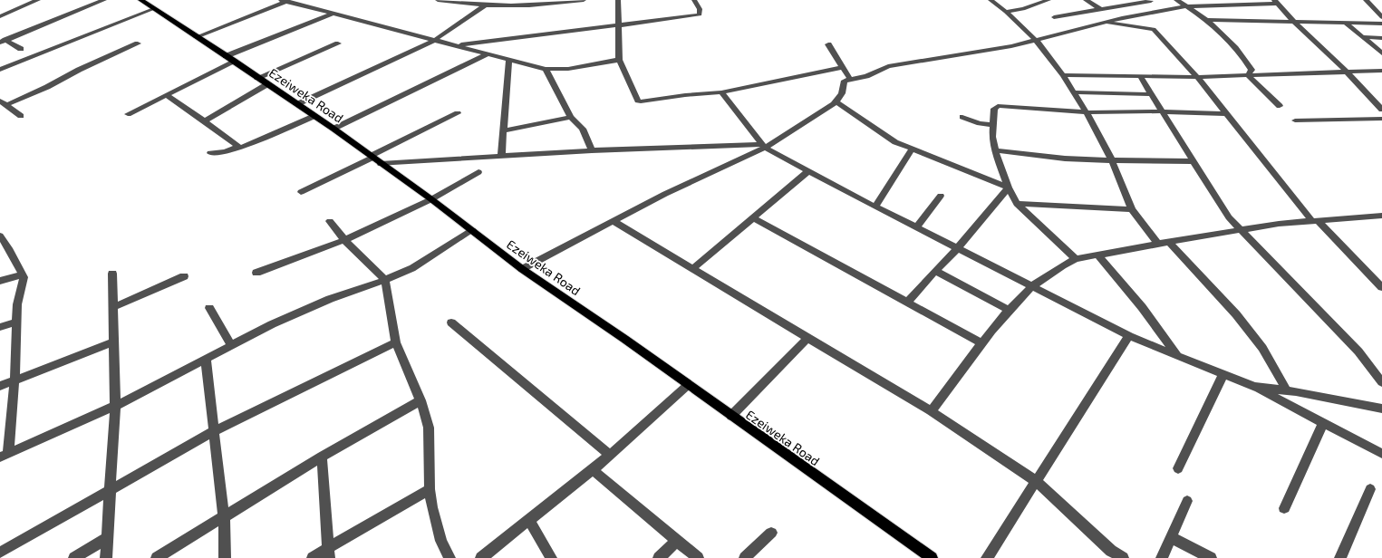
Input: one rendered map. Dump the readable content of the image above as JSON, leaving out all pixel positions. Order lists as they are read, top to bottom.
{
  "streets": {
    "main road": ["Ezeiweka Road"]
  }
}
